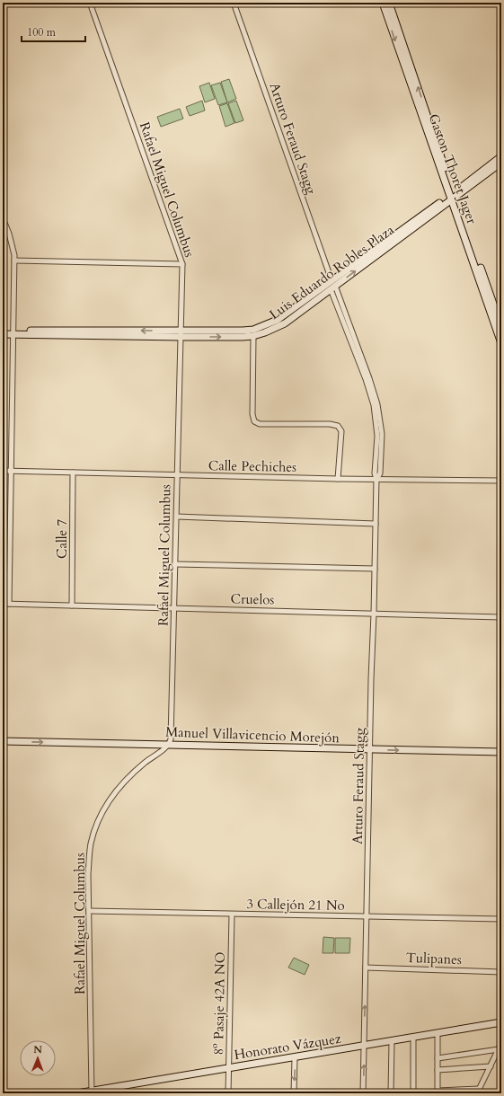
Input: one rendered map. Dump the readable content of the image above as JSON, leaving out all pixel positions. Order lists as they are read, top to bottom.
{
  "streets": {
    "street": [
      "Arturo Feraud Stagg",
      "Gaston Thoret Jager",
      "Rafael Miguel Columbus",
      "Luis Eduardo Robles Plaza",
      "Calle Pechiches",
      "Calle 7",
      "Cruelos",
      "Manuel Villavicencio Morejón",
      "3 Callejón 21 No",
      "Tulipanes",
      "8º Pasaje 42A NO",
      "Honorato Vázquez"
    ]
  },
  "crossings": [
    ["Arturo Feraud Stagg", "Luis Eduardo Robles Plaza"],
    ["Arturo Feraud Stagg", "Calle Pechiches"],
    ["Arturo Feraud Stagg", "Cruelos"],
    ["Arturo Feraud Stagg", "Manuel Villavicencio Morejón"],
    ["Arturo Feraud Stagg", "3 Callejón 21 No"],
    ["Arturo Feraud Stagg", "Tulipanes"],
    ["Arturo Feraud Stagg", "Honorato Vázquez"],
    ["Gaston Thoret Jager", "Luis Eduardo Robles Plaza"],
    ["Rafael Miguel Columbus", "Luis Eduardo Robles Plaza"],
    ["Rafael Miguel Columbus", "Calle Pechiches"],
    ["Rafael Miguel Columbus", "Cruelos"],
    ["Rafael Miguel Columbus", "Manuel Villavicencio Morejón"],
    ["Rafael Miguel Columbus", "3 Callejón 21 No"],
    ["Rafael Miguel Columbus", "Honorato Vázquez"],
    ["Calle Pechiches", "Calle 7"],
    ["Calle 7", "Cruelos"],
    ["3 Callejón 21 No", "8º Pasaje 42A NO"],
    ["8º Pasaje 42A NO", "Honorato Vázquez"]
  ],
  "one_way": ["Manuel Villavicencio Morejón"],
  "scale_bar": "100 m",
  "north": "top"
}
